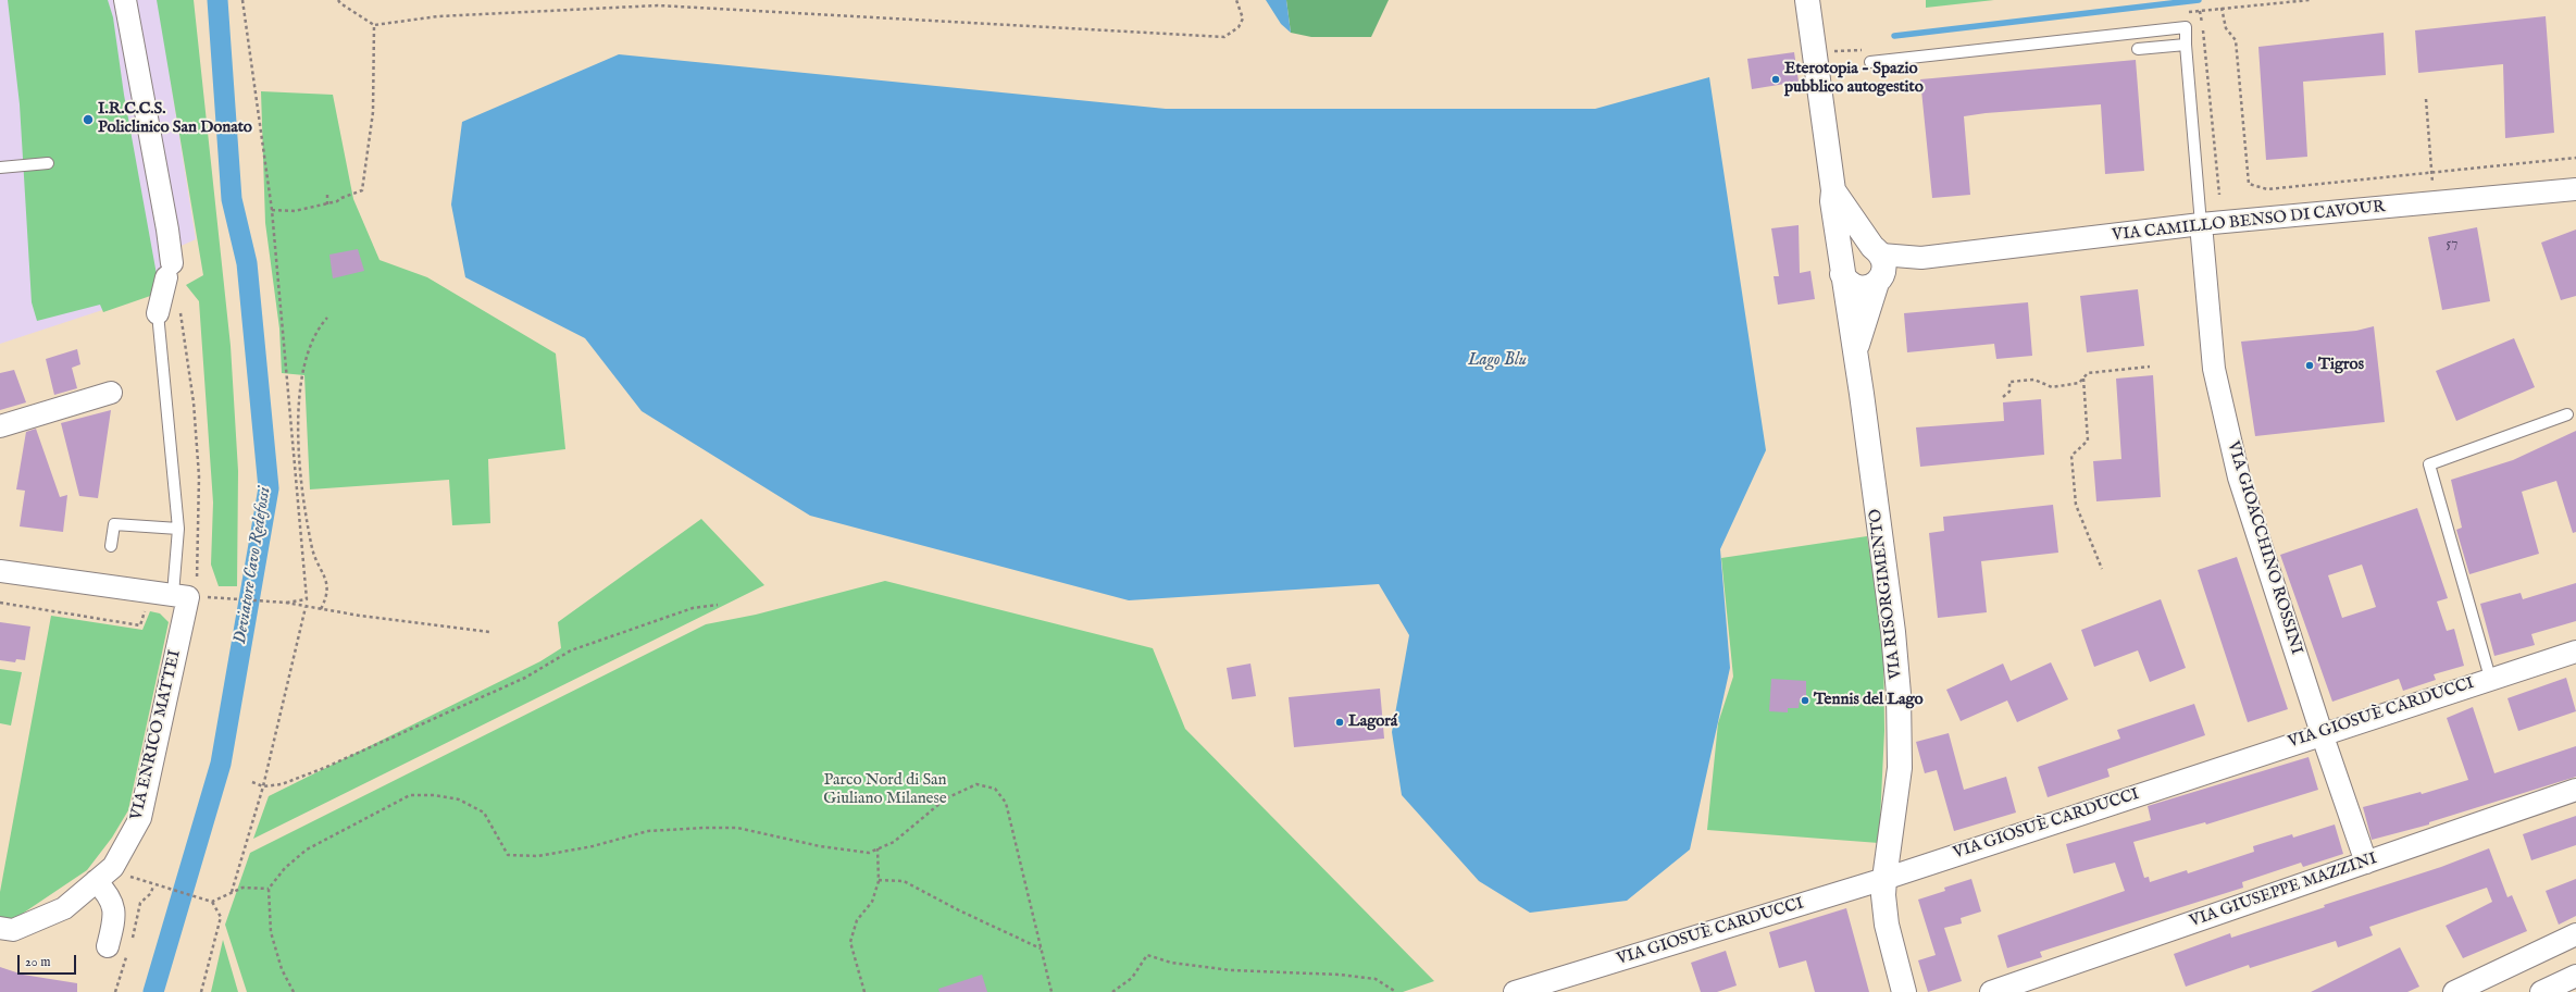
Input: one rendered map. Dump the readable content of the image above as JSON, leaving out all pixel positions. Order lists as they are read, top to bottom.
{
  "streets": {
    "street": [
      "VIA CAMILLO BENSO DI CAVOUR",
      "VIA GIOACCHINO ROSSINI",
      "VIA RISORGIMENTO",
      "VIA GIOSUÈ CARDUCCI",
      "VIA ENRICO MATTEI",
      "VIA GIUSEPPE MAZZINI"
    ]
  },
  "crossings": [
    ["VIA CAMILLO BENSO DI CAVOUR", "VIA GIOACCHINO ROSSINI"],
    ["VIA CAMILLO BENSO DI CAVOUR", "VIA RISORGIMENTO"],
    ["VIA GIOACCHINO ROSSINI", "VIA GIOSUÈ CARDUCCI"],
    ["VIA GIOACCHINO ROSSINI", "VIA GIUSEPPE MAZZINI"],
    ["VIA RISORGIMENTO", "VIA GIOSUÈ CARDUCCI"]
  ],
  "water": ["Lago Blu", "Deviatore Cavo Redefossi"],
  "parks": ["Parco Nord di San Giuliano Milanese"],
  "places": [
    "Eterotopia - Spazio pubblico autogestito",
    "I.R.C.C.S. Policlinico San Donato",
    "Tigros",
    "Tennis del Lago",
    "Lagorá"
  ],
  "house_numbers": ["57"],
  "scale_bar": "20 m"
}
